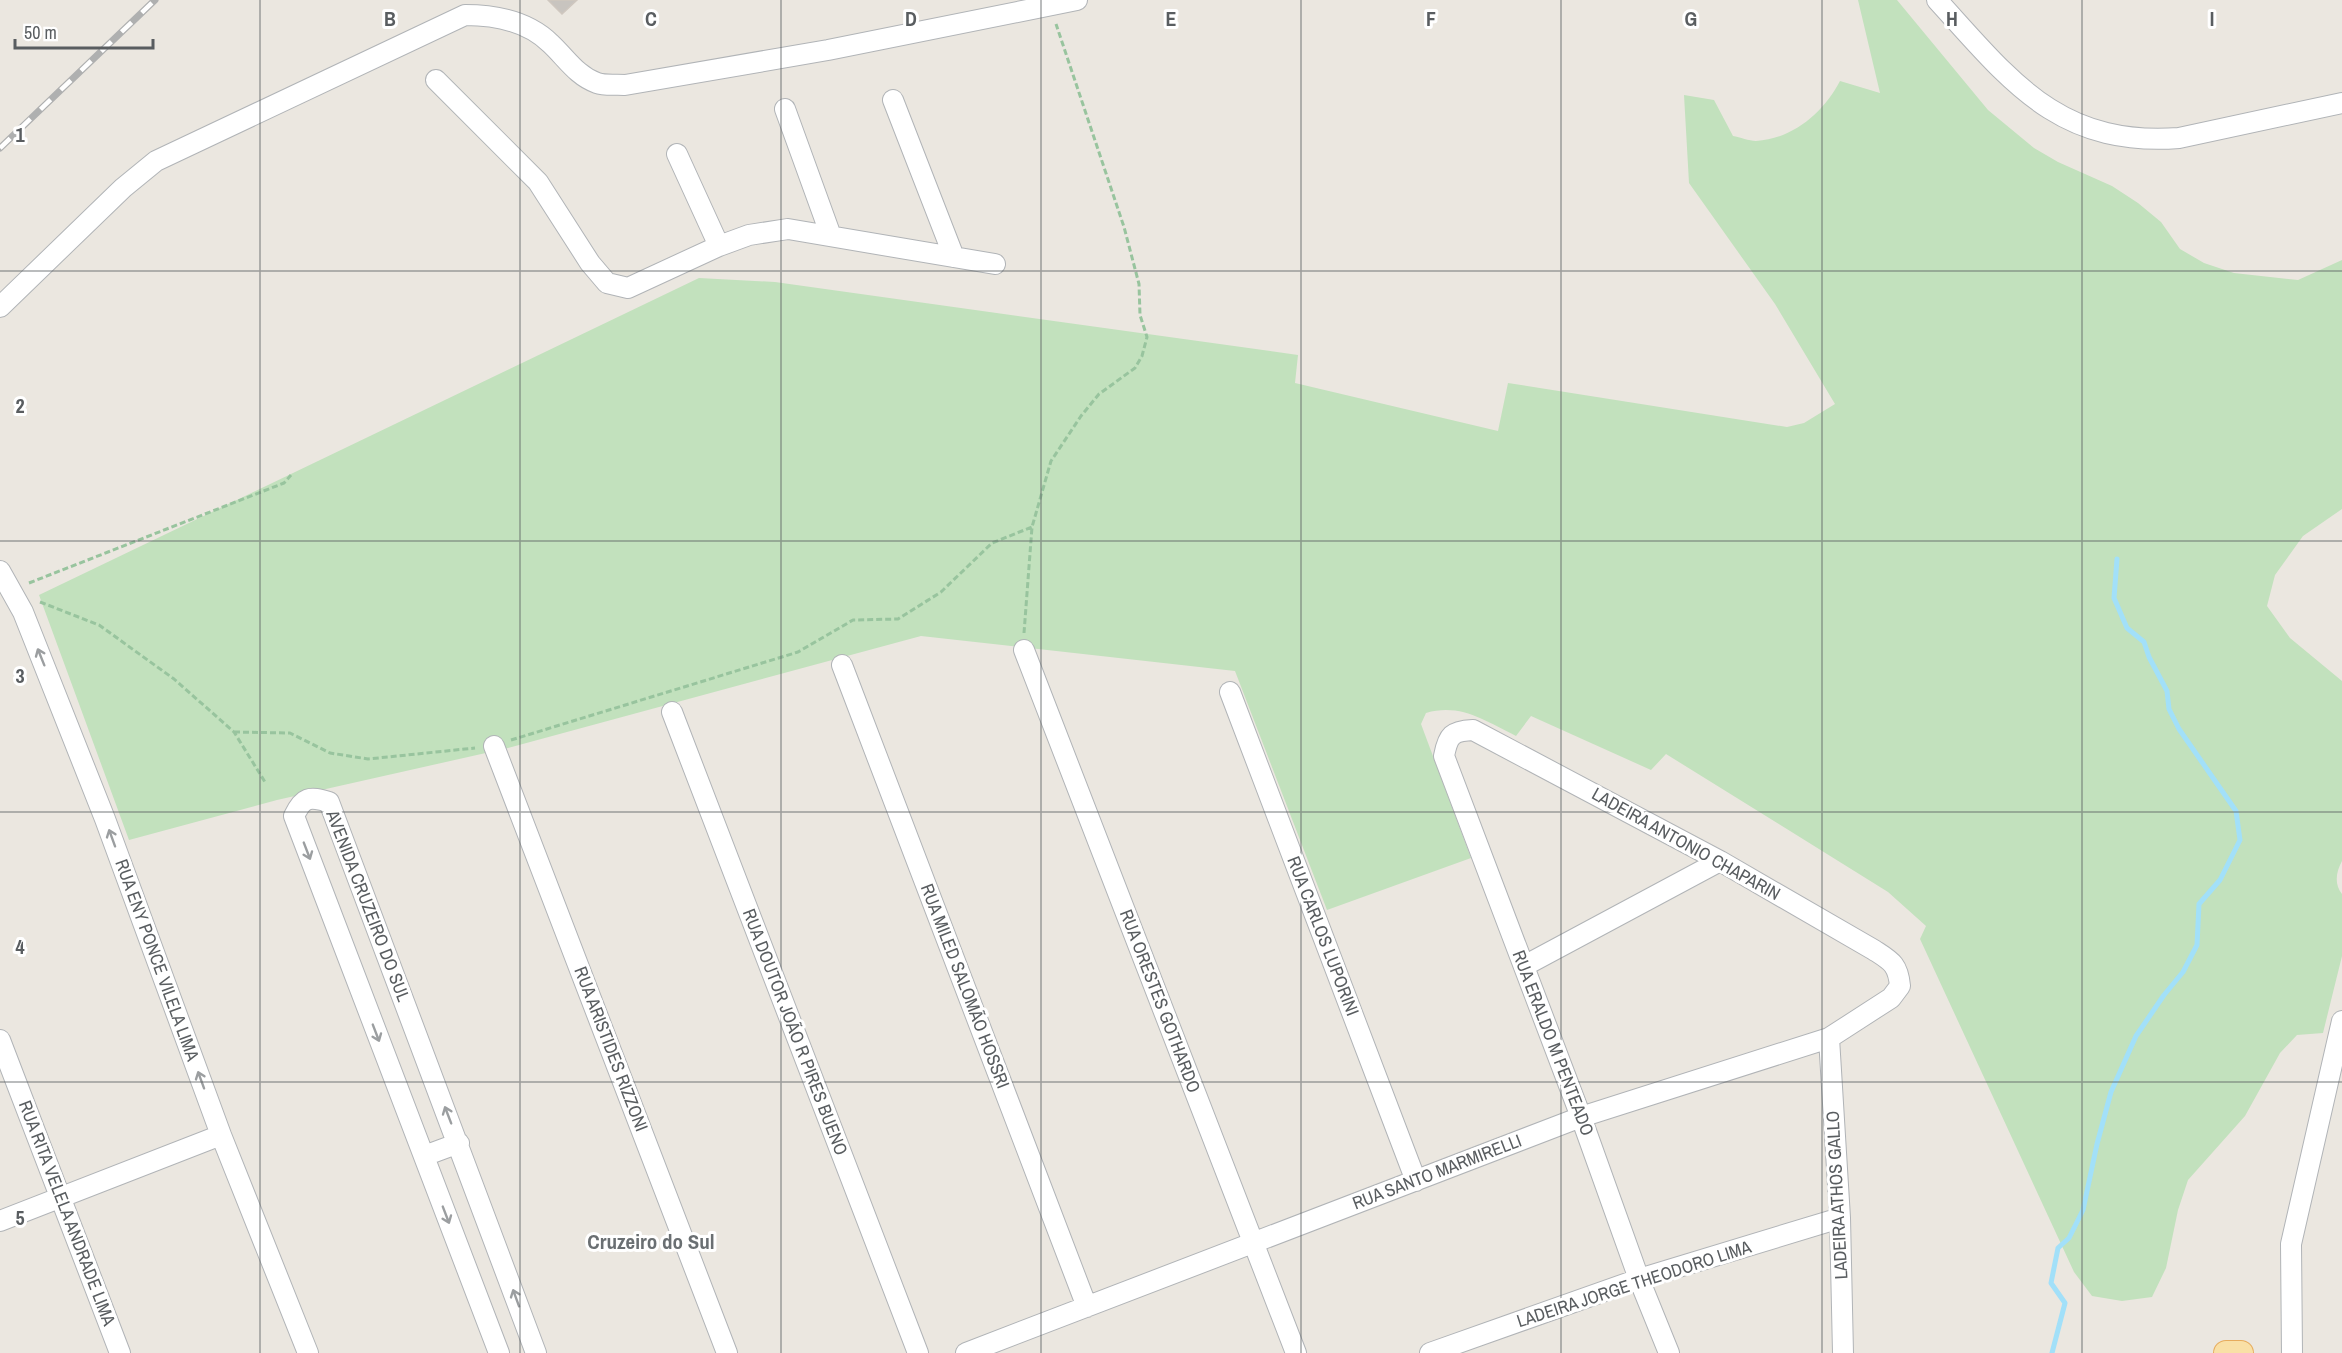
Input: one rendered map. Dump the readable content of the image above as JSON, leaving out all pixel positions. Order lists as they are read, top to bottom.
{
  "streets": {
    "street": [
      "LADEIRA ANTONIO CHAPARIN",
      "AVENIDA CRUZEIRO DO SUL",
      "RUA CARLOS LUPORINI",
      "RUA ENY PONCE VILELA LIMA",
      "RUA MILED SALOMÃO HOSSRI",
      "RUA ORESTES GOTHARDO",
      "RUA DOUTOR JOÃO R PIRES BUENO",
      "RUA ERALDO M PENTEADO",
      "RUA ARISTIDES RIZZONI",
      "RUA SANTO MARMIRELLI",
      "LADEIRA ATHOS GALLO",
      "RUA RITA VELELA ANDRADE LIMA",
      "LADEIRA JORGE THEODORO LIMA"
    ]
  },
  "crossings": [
    ["LADEIRA ANTONIO CHAPARIN", "RUA ERALDO M PENTEADO"],
    ["LADEIRA ANTONIO CHAPARIN", "RUA SANTO MARMIRELLI"],
    ["RUA CARLOS LUPORINI", "RUA SANTO MARMIRELLI"],
    ["RUA MILED SALOMÃO HOSSRI", "RUA SANTO MARMIRELLI"],
    ["RUA ORESTES GOTHARDO", "RUA SANTO MARMIRELLI"],
    ["RUA ERALDO M PENTEADO", "RUA SANTO MARMIRELLI"],
    ["RUA ERALDO M PENTEADO", "LADEIRA JORGE THEODORO LIMA"],
    ["RUA SANTO MARMIRELLI", "LADEIRA ATHOS GALLO"],
    ["LADEIRA ATHOS GALLO", "LADEIRA JORGE THEODORO LIMA"]
  ],
  "one_way": ["RUA ENY PONCE VILELA LIMA"],
  "districts": ["Cruzeiro do Sul"],
  "scale_bar": "50 m",
  "grid": {
    "columns": [
      "B",
      "C",
      "D",
      "E",
      "F",
      "G",
      "H",
      "I"
    ],
    "rows": [
      "1",
      "2",
      "3",
      "4",
      "5"
    ]
  }
}
